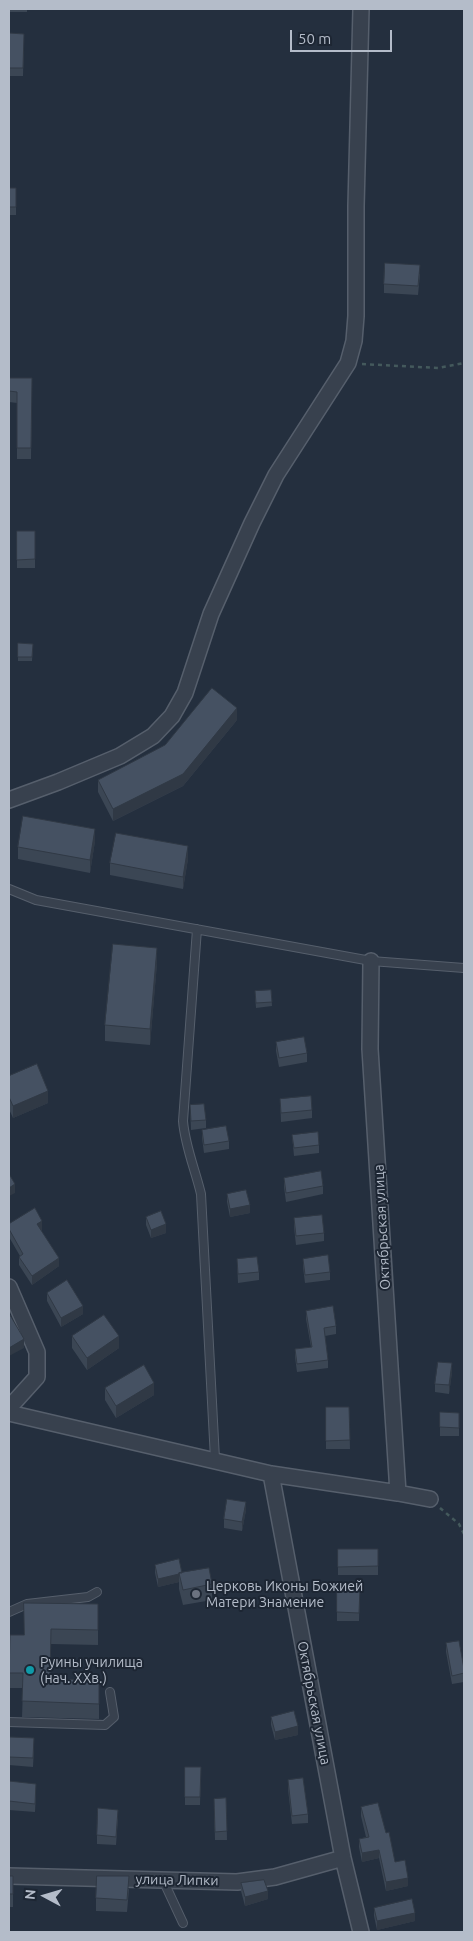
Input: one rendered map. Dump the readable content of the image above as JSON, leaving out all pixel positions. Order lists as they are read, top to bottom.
{
  "streets": {
    "street": ["Октябрьская улица", "улица Липки"]
  },
  "crossings": [
    ["Октябрьская улица", "улица Липки"]
  ],
  "places": ["Церковь Иконы Божией Матери Знамение", "Руины училища (нач. XXв.)"],
  "scale_bar": "50 m",
  "north": "left"
}
